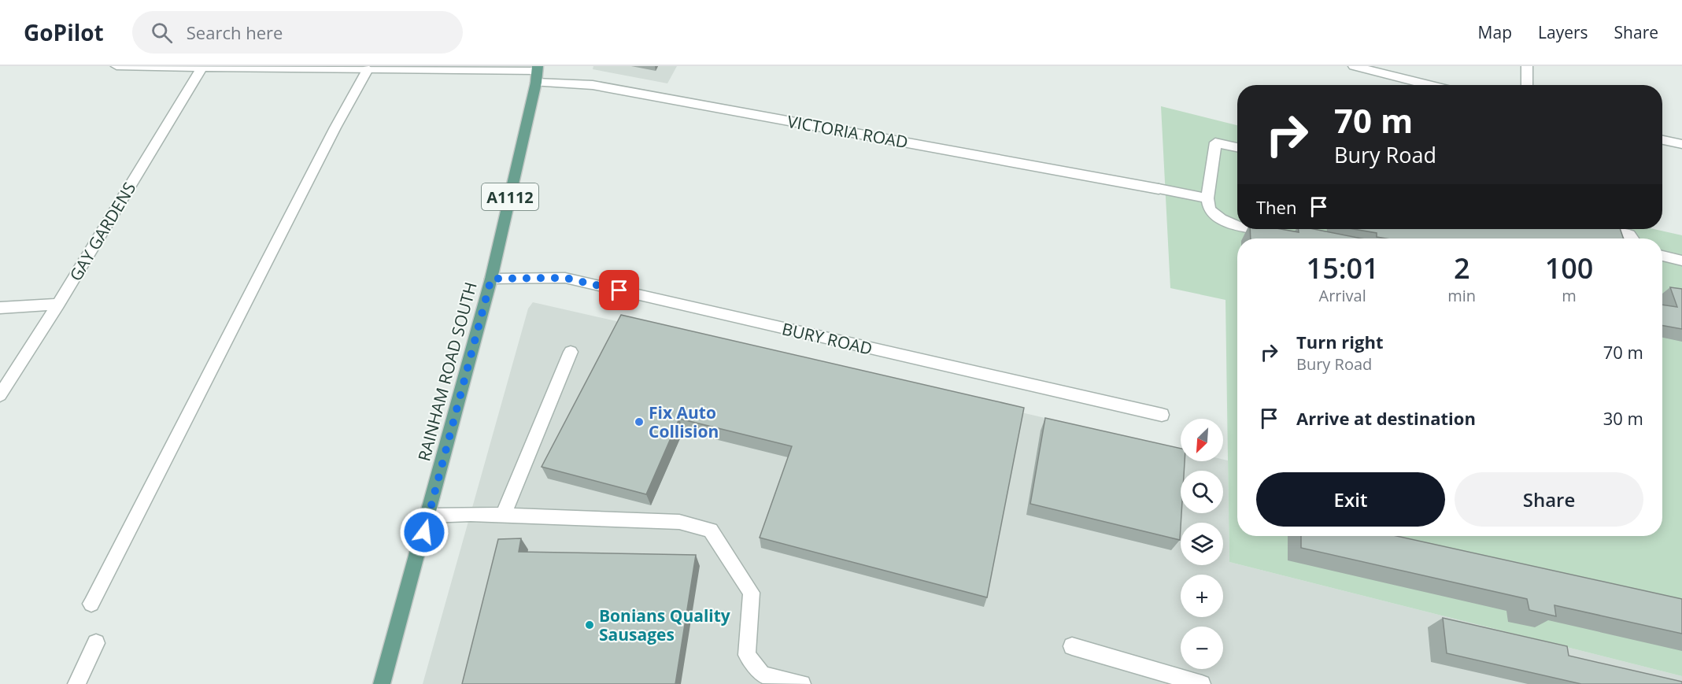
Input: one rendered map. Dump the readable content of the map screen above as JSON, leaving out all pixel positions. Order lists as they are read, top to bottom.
{
  "streets": {
    "main road": ["A1112", "RAINHAM ROAD SOUTH"],
    "street": ["VICTORIA ROAD", "GAY GARDENS", "BURY ROAD"]
  },
  "crossings": [
    ["VICTORIA ROAD", "GAY GARDENS"],
    ["VICTORIA ROAD", "RAINHAM ROAD SOUTH"],
    ["BURY ROAD", "RAINHAM ROAD SOUTH"]
  ],
  "places": ["Fix Auto Collision", "Bonians Quality Sausages"],
  "north": "bottom left",
  "page": {
    "header": "GoPilot",
    "search": "Search here",
    "nav": ["Map", "Layers", "Share"],
    "turn": ["70 m", "Bury Road"],
    "then": "Then",
    "eta": [
      "15:01",
      "Arrival",
      "2",
      "min",
      "100",
      "m"
    ],
    "list": [
      {
        "name": "Turn right",
        "note": "Bury Road",
        "value": "70 m"
      },
      {
        "name": "Arrive at destination",
        "value": "30 m"
      }
    ],
    "map_buttons": ["+", "−"],
    "buttons": ["Exit", "Share"]
  }
}
